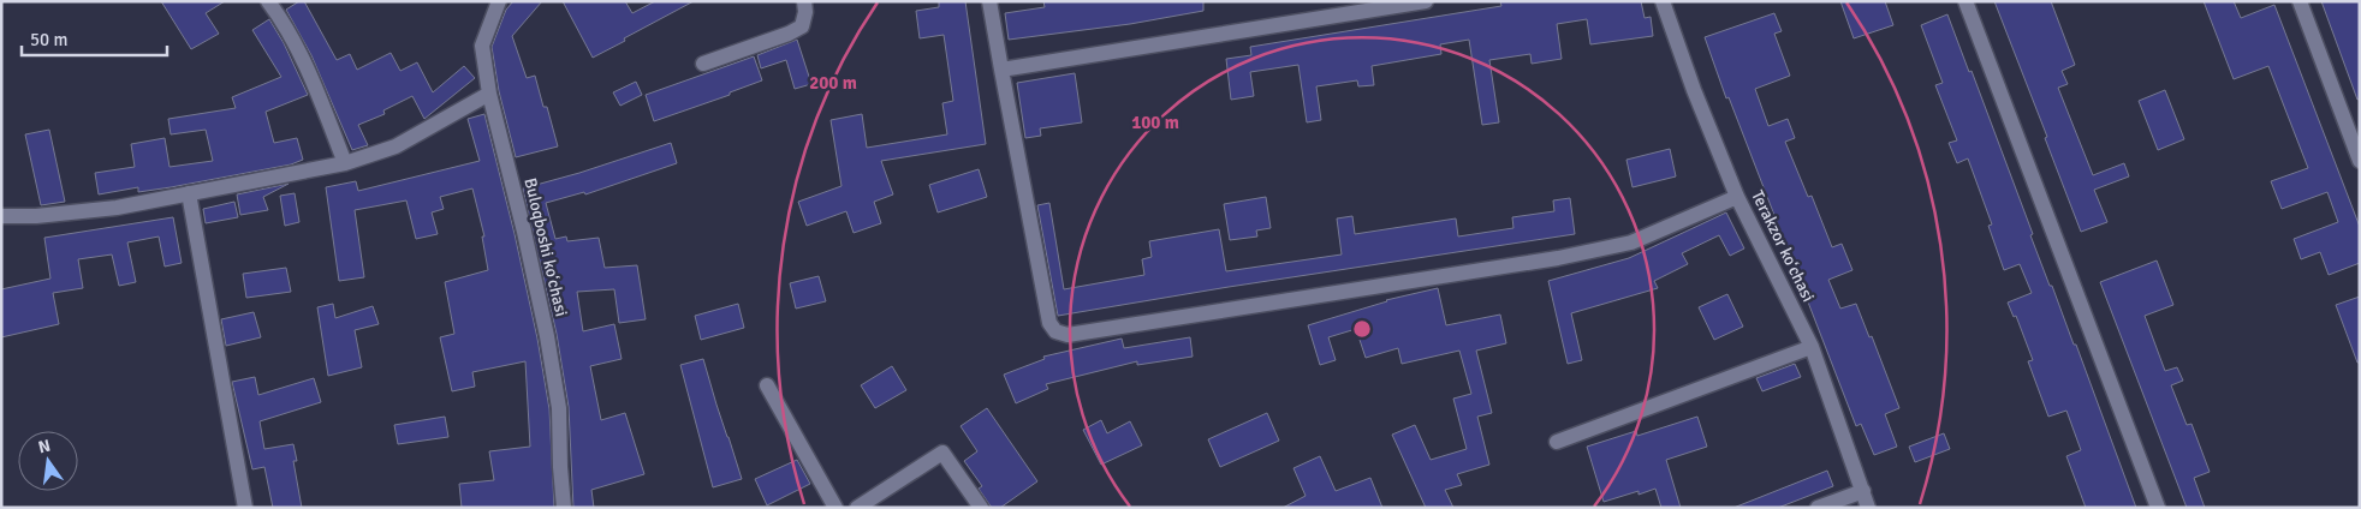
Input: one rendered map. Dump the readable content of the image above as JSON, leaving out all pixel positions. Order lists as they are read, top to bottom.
{
  "streets": {
    "street": ["Terakzor koʻchasi", "Buloqboshi koʻchasi"]
  },
  "scale_bar": "50 m",
  "north": "top",
  "rings": ["200 m", "100 m"]
}
